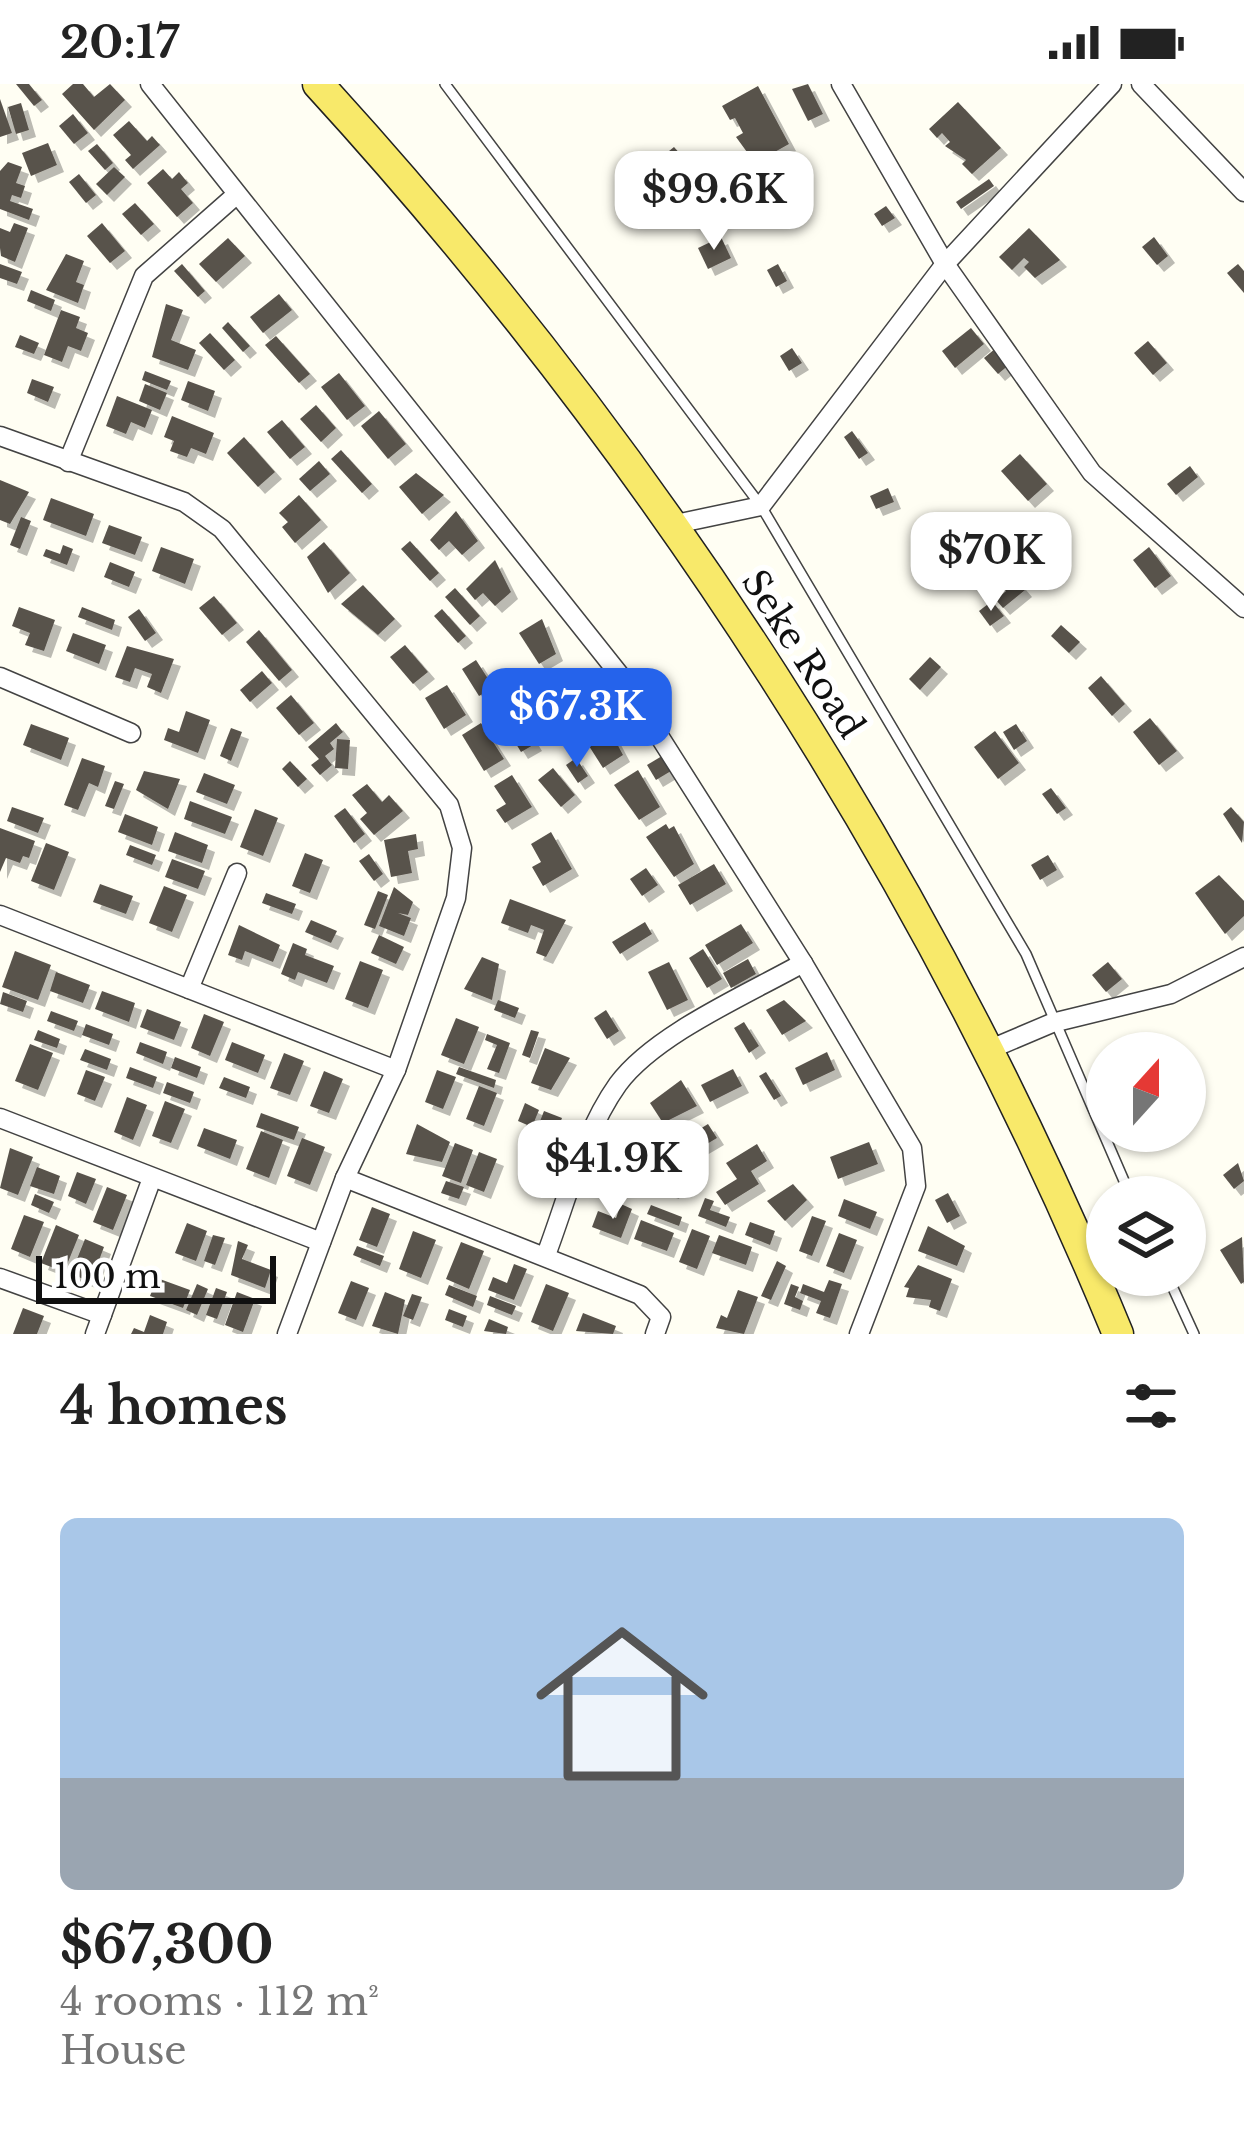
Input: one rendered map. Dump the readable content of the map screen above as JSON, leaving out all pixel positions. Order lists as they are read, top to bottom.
{
  "streets": {
    "main road": ["Seke Road"]
  },
  "scale_bar": "100 m",
  "north": "top",
  "page": {
    "status": "20:17",
    "price": [
      "$99.6K",
      "$70K",
      "$67.3K",
      "$41.9K"
    ],
    "scale": "100 m",
    "heading": "4 homes",
    "list": [
      {
        "name": "$67,300",
        "note": "4 rooms · 112 m² · House"
      }
    ]
  }
}
